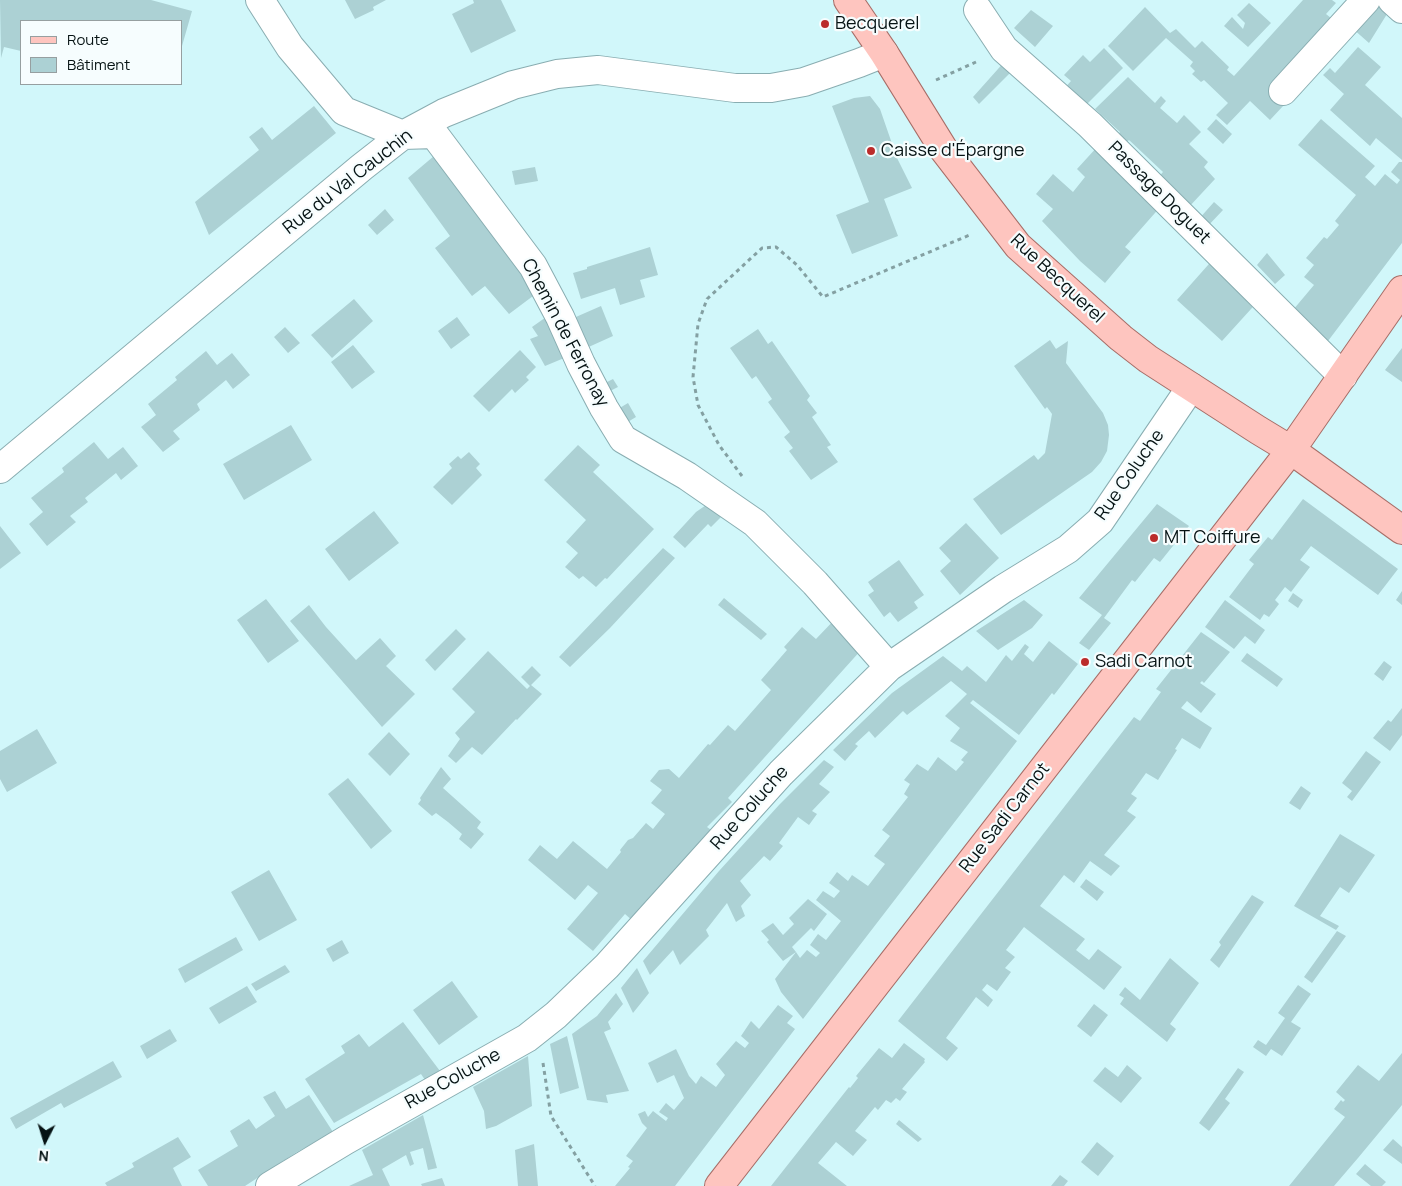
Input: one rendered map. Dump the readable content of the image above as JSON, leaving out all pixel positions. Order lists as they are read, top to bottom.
{
  "streets": {
    "main road": ["Rue Becquerel", "Rue Sadi Carnot"],
    "street": [
      "Rue du Val Cauchin",
      "Passage Doguet",
      "Chemin de Ferronay",
      "Rue Coluche"
    ]
  },
  "crossings": [
    ["Rue du Val Cauchin", "Rue Becquerel"],
    ["Rue du Val Cauchin", "Chemin de Ferronay"],
    ["Passage Doguet", "Rue Sadi Carnot"],
    ["Rue Becquerel", "Rue Coluche"],
    ["Rue Becquerel", "Rue Sadi Carnot"],
    ["Chemin de Ferronay", "Rue Coluche"]
  ],
  "places": [
    "Becquerel",
    "Caisse d'Épargne",
    "MT Coiffure",
    "Sadi Carnot"
  ],
  "legend": ["Route", "Bâtiment"],
  "north": "bottom"
}
